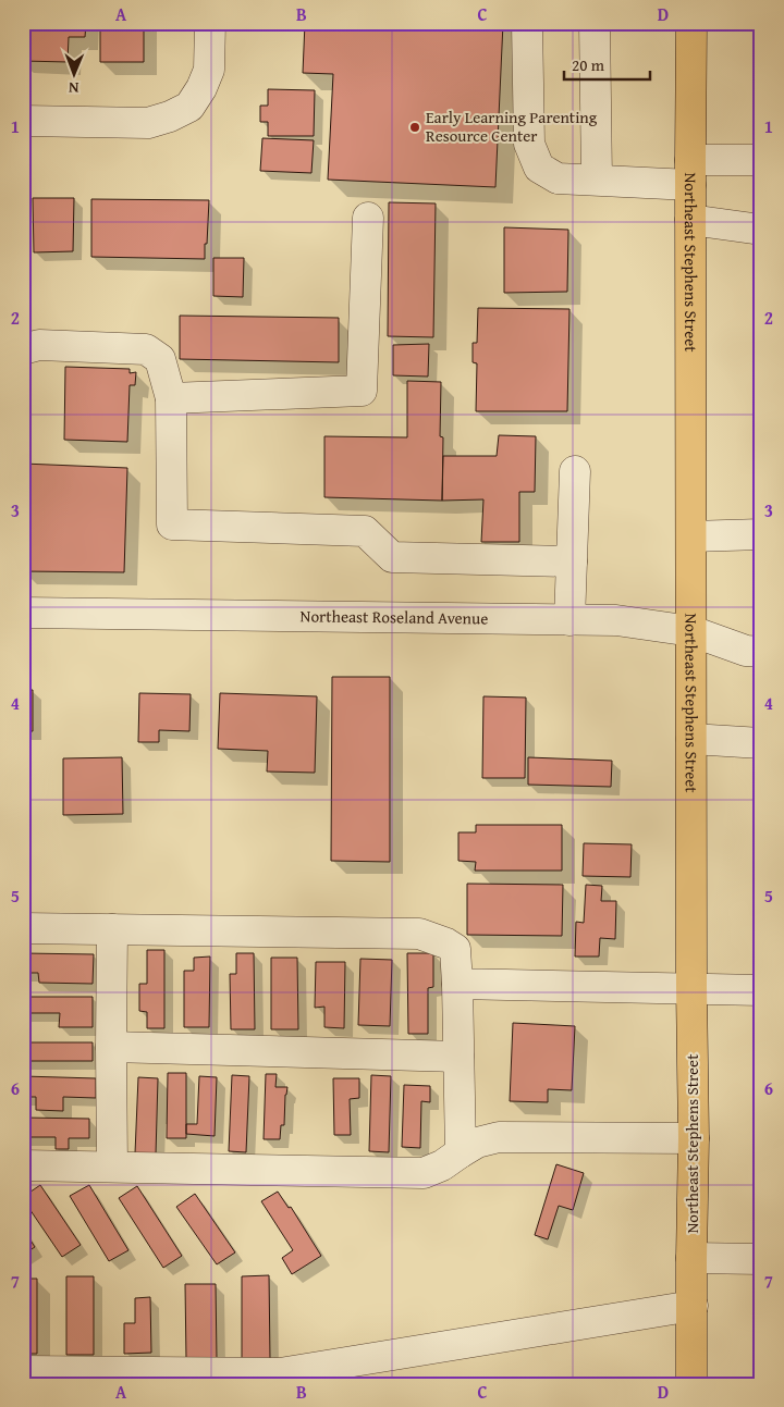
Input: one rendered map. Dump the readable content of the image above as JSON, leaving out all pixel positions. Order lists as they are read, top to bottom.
{
  "streets": {
    "main road": ["Northeast Stephens Street"],
    "street": ["Northeast Roseland Avenue"]
  },
  "crossings": [
    ["Northeast Stephens Street", "Northeast Roseland Avenue"]
  ],
  "places": ["Early Learning Parenting Resource Center"],
  "scale_bar": "20 m",
  "north": "bottom",
  "grid": {
    "columns": [
      "A",
      "B",
      "C",
      "D"
    ],
    "rows": [
      "1",
      "2",
      "3",
      "4",
      "5",
      "6",
      "7"
    ]
  }
}
